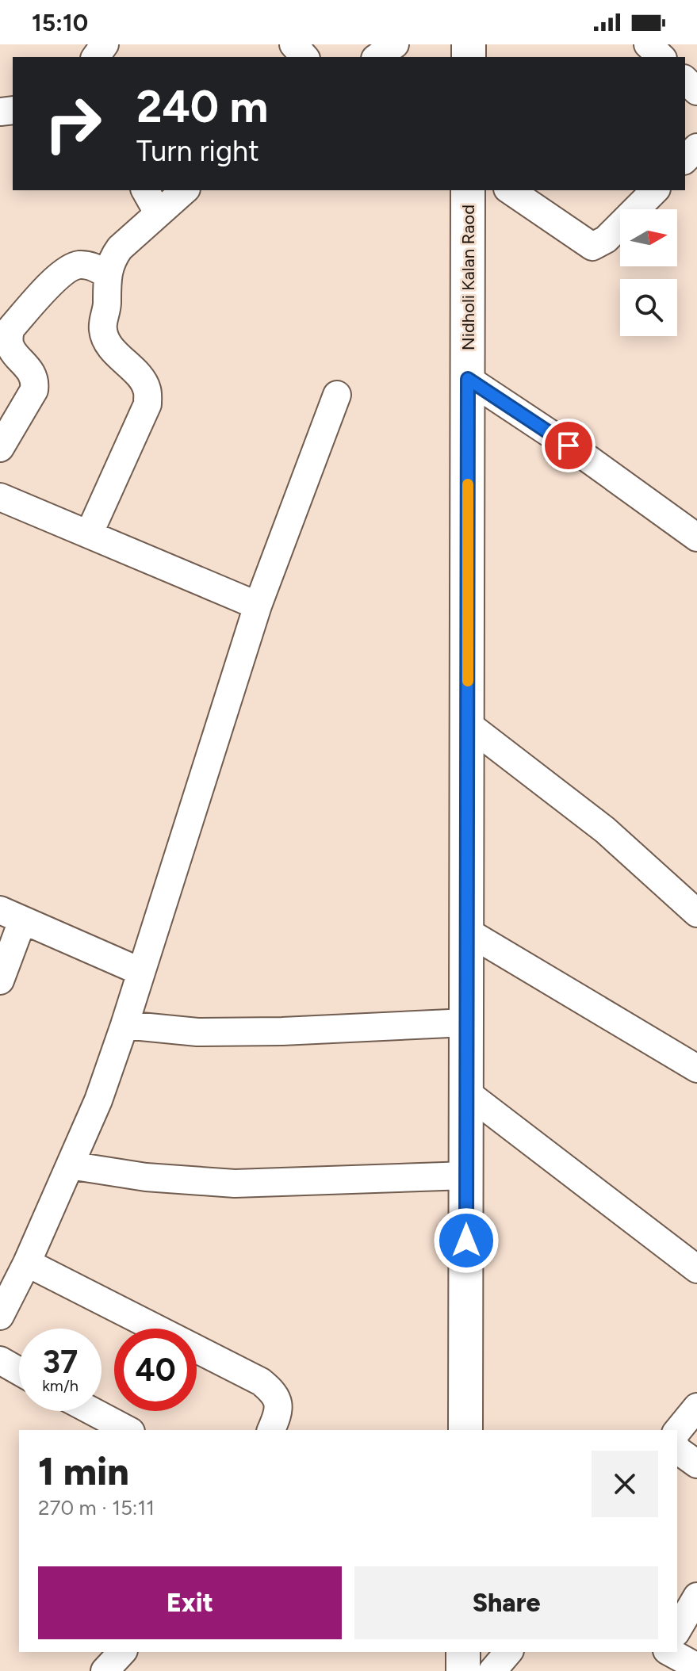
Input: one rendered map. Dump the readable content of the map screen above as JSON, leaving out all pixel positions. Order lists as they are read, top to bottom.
{
  "streets": {
    "street": ["Nidholi Kalan Raod"]
  },
  "north": "right",
  "page": {
    "status": "15:10",
    "turn": ["240 m", "Turn right"],
    "speed": "37 km/h",
    "limit": "40",
    "heading": ["1 min", "270 m · 15:11"],
    "buttons": ["Exit", "Share"]
  }
}
